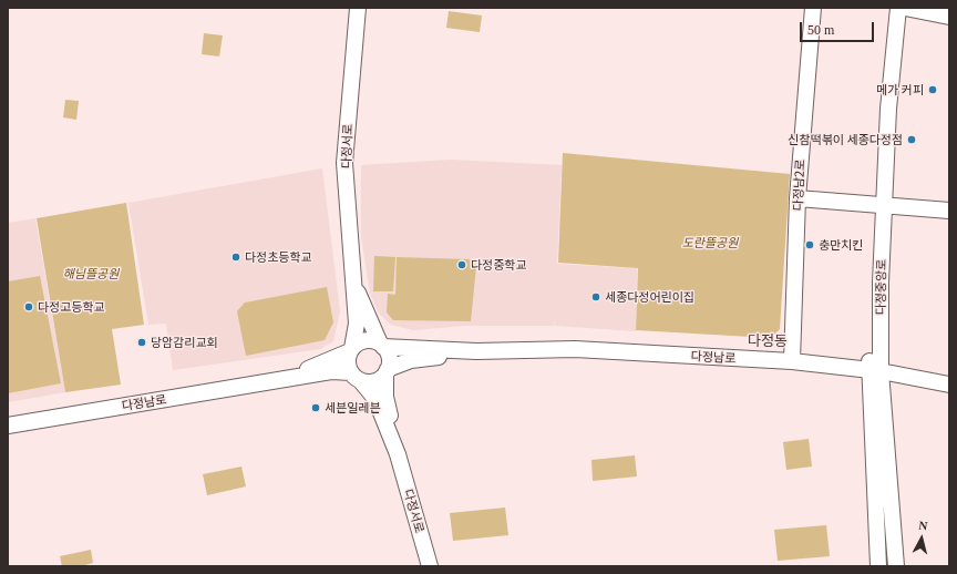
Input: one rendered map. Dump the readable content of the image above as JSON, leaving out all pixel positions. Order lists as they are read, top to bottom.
{
  "streets": {
    "street": [
      "다정서로",
      "다정남2로",
      "다정중앙로",
      "다정남로"
    ]
  },
  "crossings": [
    ["다정남2로", "다정남로"],
    ["다정중앙로", "다정남로"]
  ],
  "districts": ["다정동"],
  "parks": ["도란뜰공원", "해님뜰공원"],
  "places": [
    "메가 커피",
    "신참떡볶이 세종다정점",
    "충만치킨",
    "다정초등학교",
    "다정중학교",
    "세종다정어린이집",
    "다정고등학교",
    "당암감리교회",
    "세븐일레븐"
  ],
  "scale_bar": "50 m",
  "north": "top"
}
